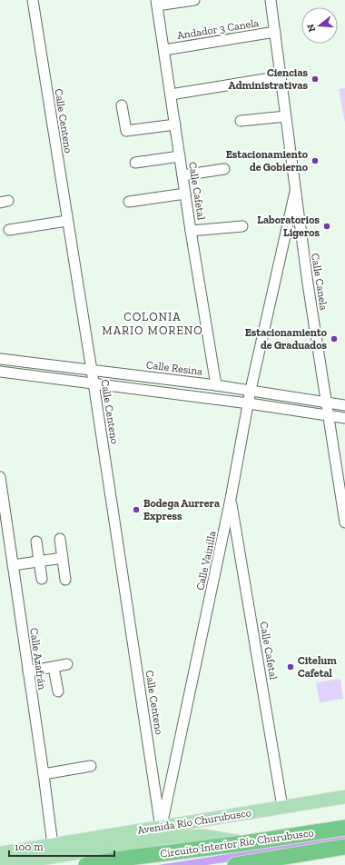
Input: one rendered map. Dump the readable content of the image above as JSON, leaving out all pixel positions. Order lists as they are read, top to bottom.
{
  "streets": {
    "highway": ["Circuito Interior Río Churubusco"],
    "main road": ["Avenida Río Churubusco"],
    "street": [
      "Andador 3 Canela",
      "Calle Centeno",
      "Calle Cafetal",
      "Calle Canela",
      "Calle Resina",
      "Calle Vainilla",
      "Calle Azafrán"
    ]
  },
  "crossings": [
    ["Andador 3 Canela", "Calle Cafetal"],
    ["Andador 3 Canela", "Calle Canela"],
    ["Calle Centeno", "Calle Resina"],
    ["Calle Centeno", "Calle Vainilla"],
    ["Calle Centeno", "Avenida Río Churubusco"],
    ["Calle Cafetal", "Calle Resina"],
    ["Calle Cafetal", "Calle Vainilla"],
    ["Calle Cafetal", "Avenida Río Churubusco"],
    ["Calle Canela", "Calle Resina"],
    ["Calle Canela", "Calle Vainilla"],
    ["Calle Resina", "Calle Vainilla"],
    ["Calle Vainilla", "Avenida Río Churubusco"],
    ["Calle Azafrán", "Avenida Río Churubusco"]
  ],
  "districts": ["COLONIA MARIO MORENO"],
  "places": [
    "Ciencias Administrativas",
    "Estacionamiento de Gobierno",
    "Laboratorios Ligeros",
    "Estacionamiento de Graduados",
    "Bodega Aurrera Express",
    "Citelum Cafetal"
  ],
  "scale_bar": "100 m",
  "north": "left"
}
